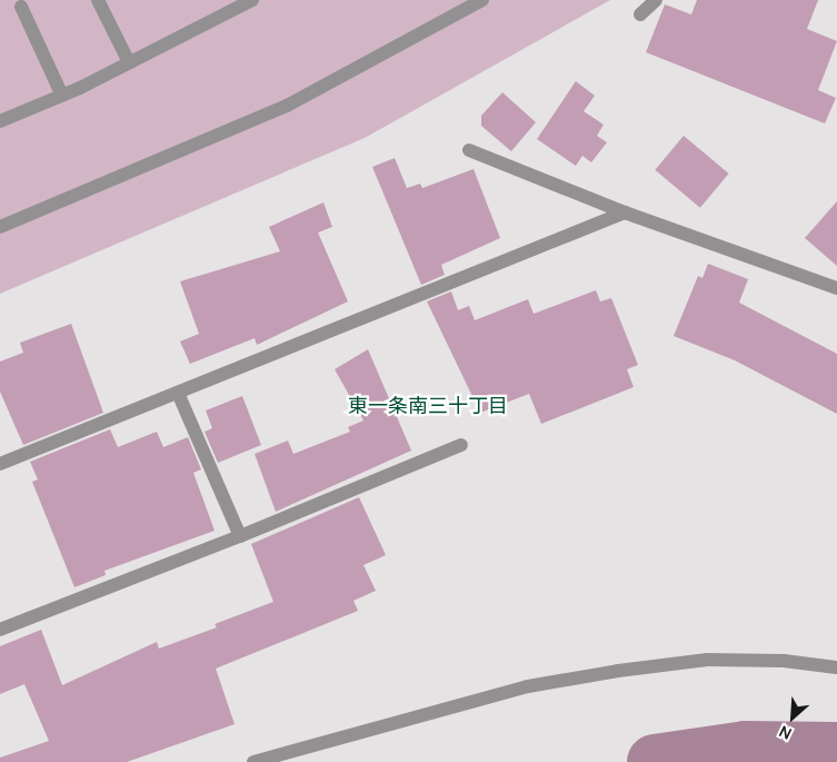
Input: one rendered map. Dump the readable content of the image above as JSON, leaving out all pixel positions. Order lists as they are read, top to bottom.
{
  "districts": ["東一条南三十丁目"],
  "north": "bottom left"
}
